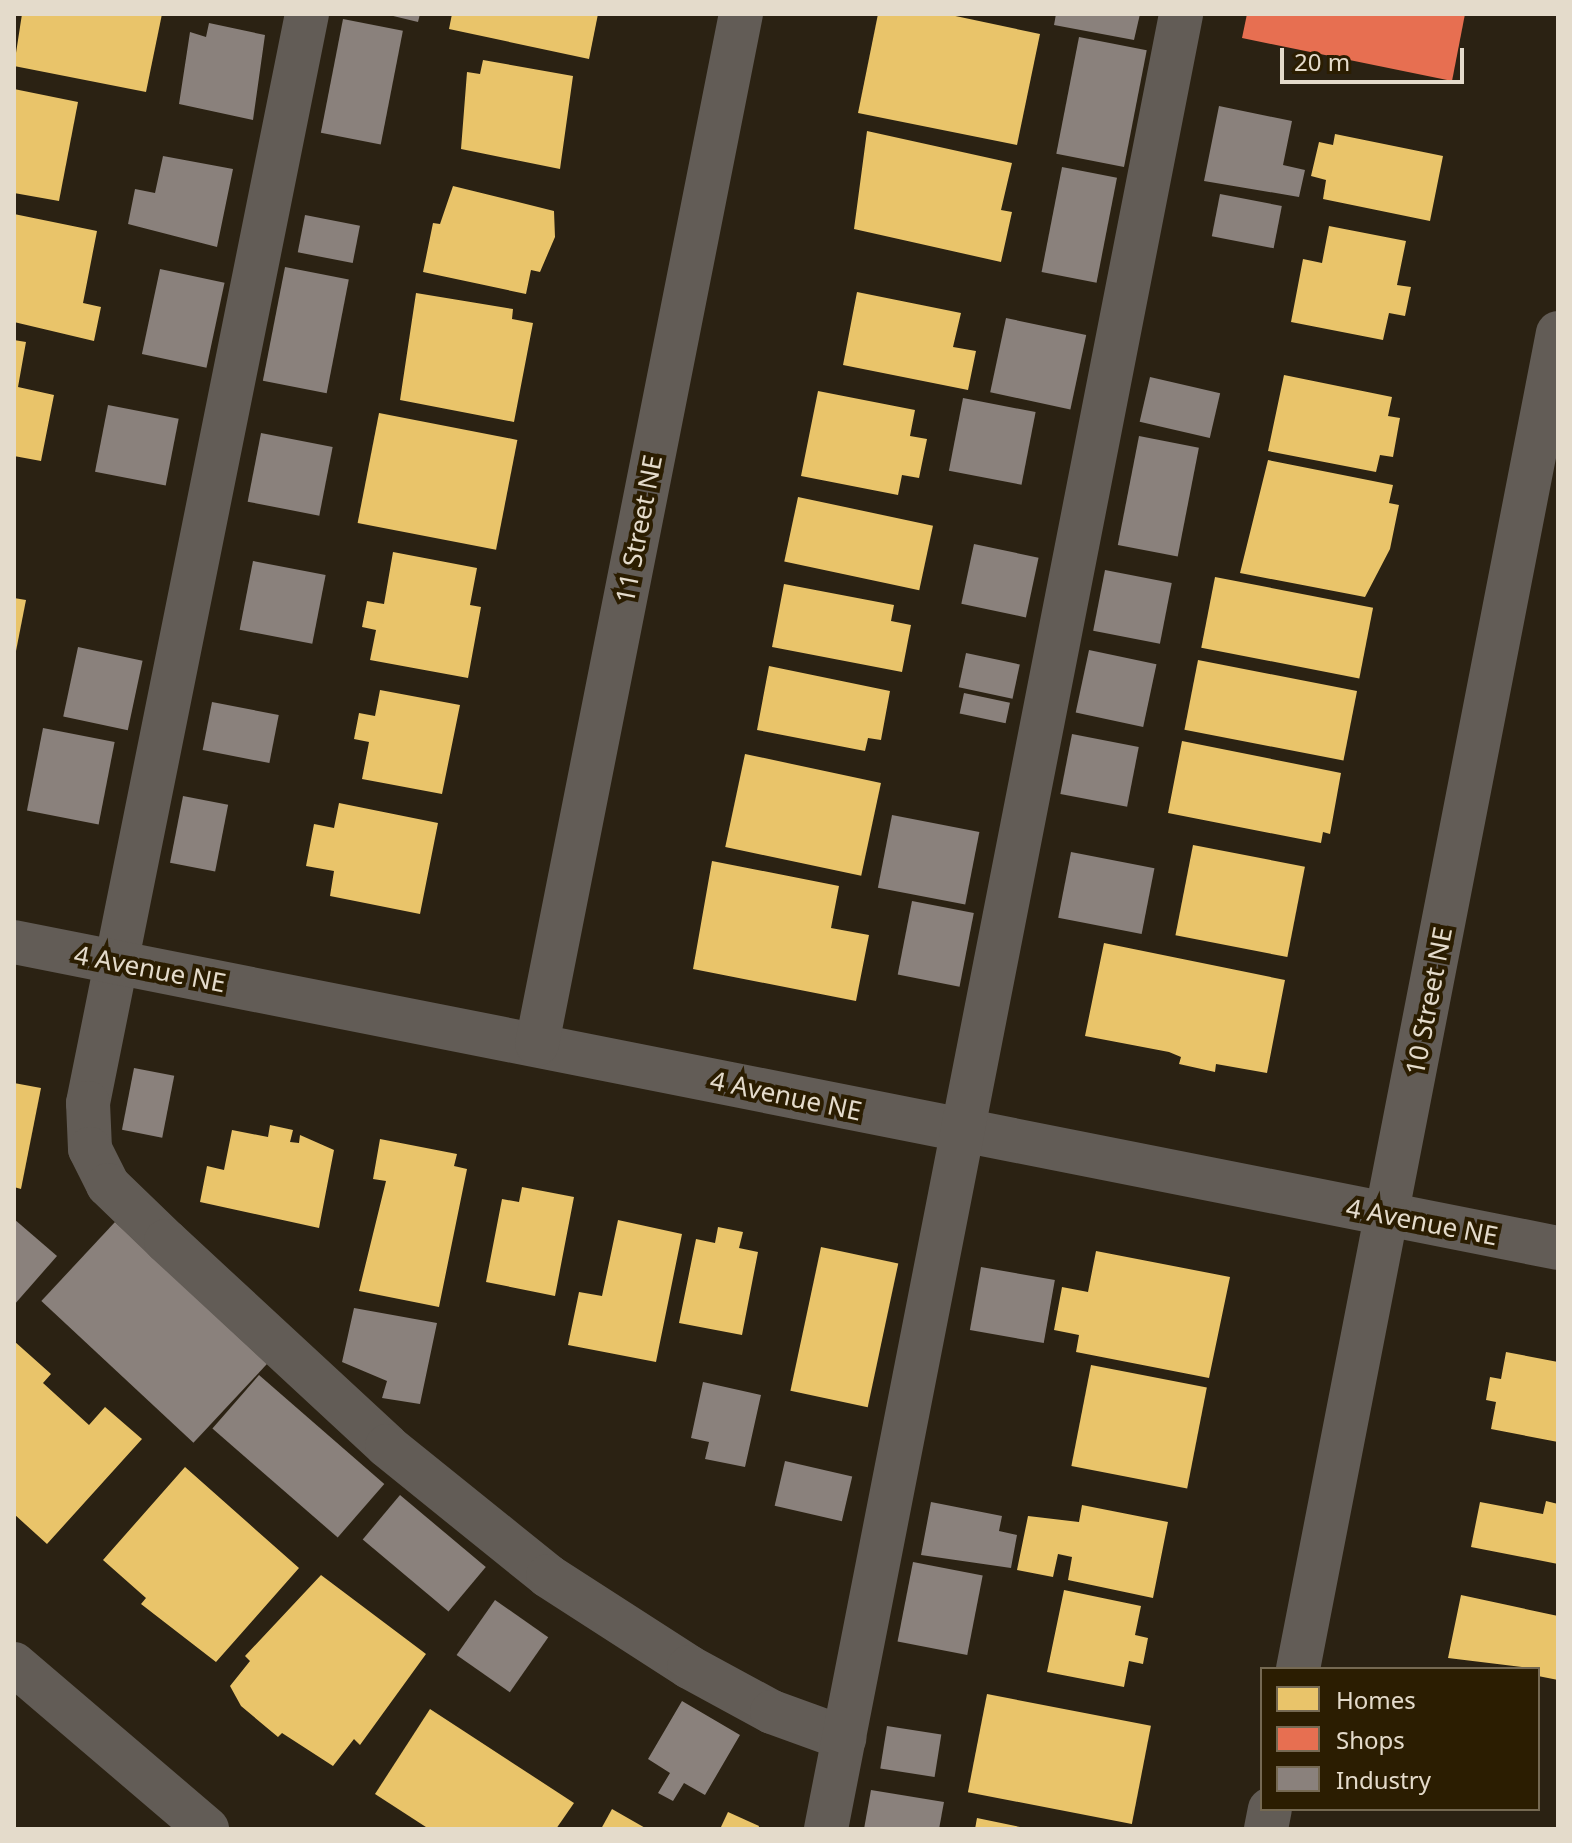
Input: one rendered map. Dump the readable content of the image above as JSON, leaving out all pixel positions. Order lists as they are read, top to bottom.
{
  "streets": {
    "street": ["11 Street NE", "4 Avenue NE", "10 Street NE"]
  },
  "crossings": [
    ["11 Street NE", "4 Avenue NE"],
    ["4 Avenue NE", "10 Street NE"]
  ],
  "legend": ["Homes", "Shops", "Industry"],
  "scale_bar": "20 m"
}
